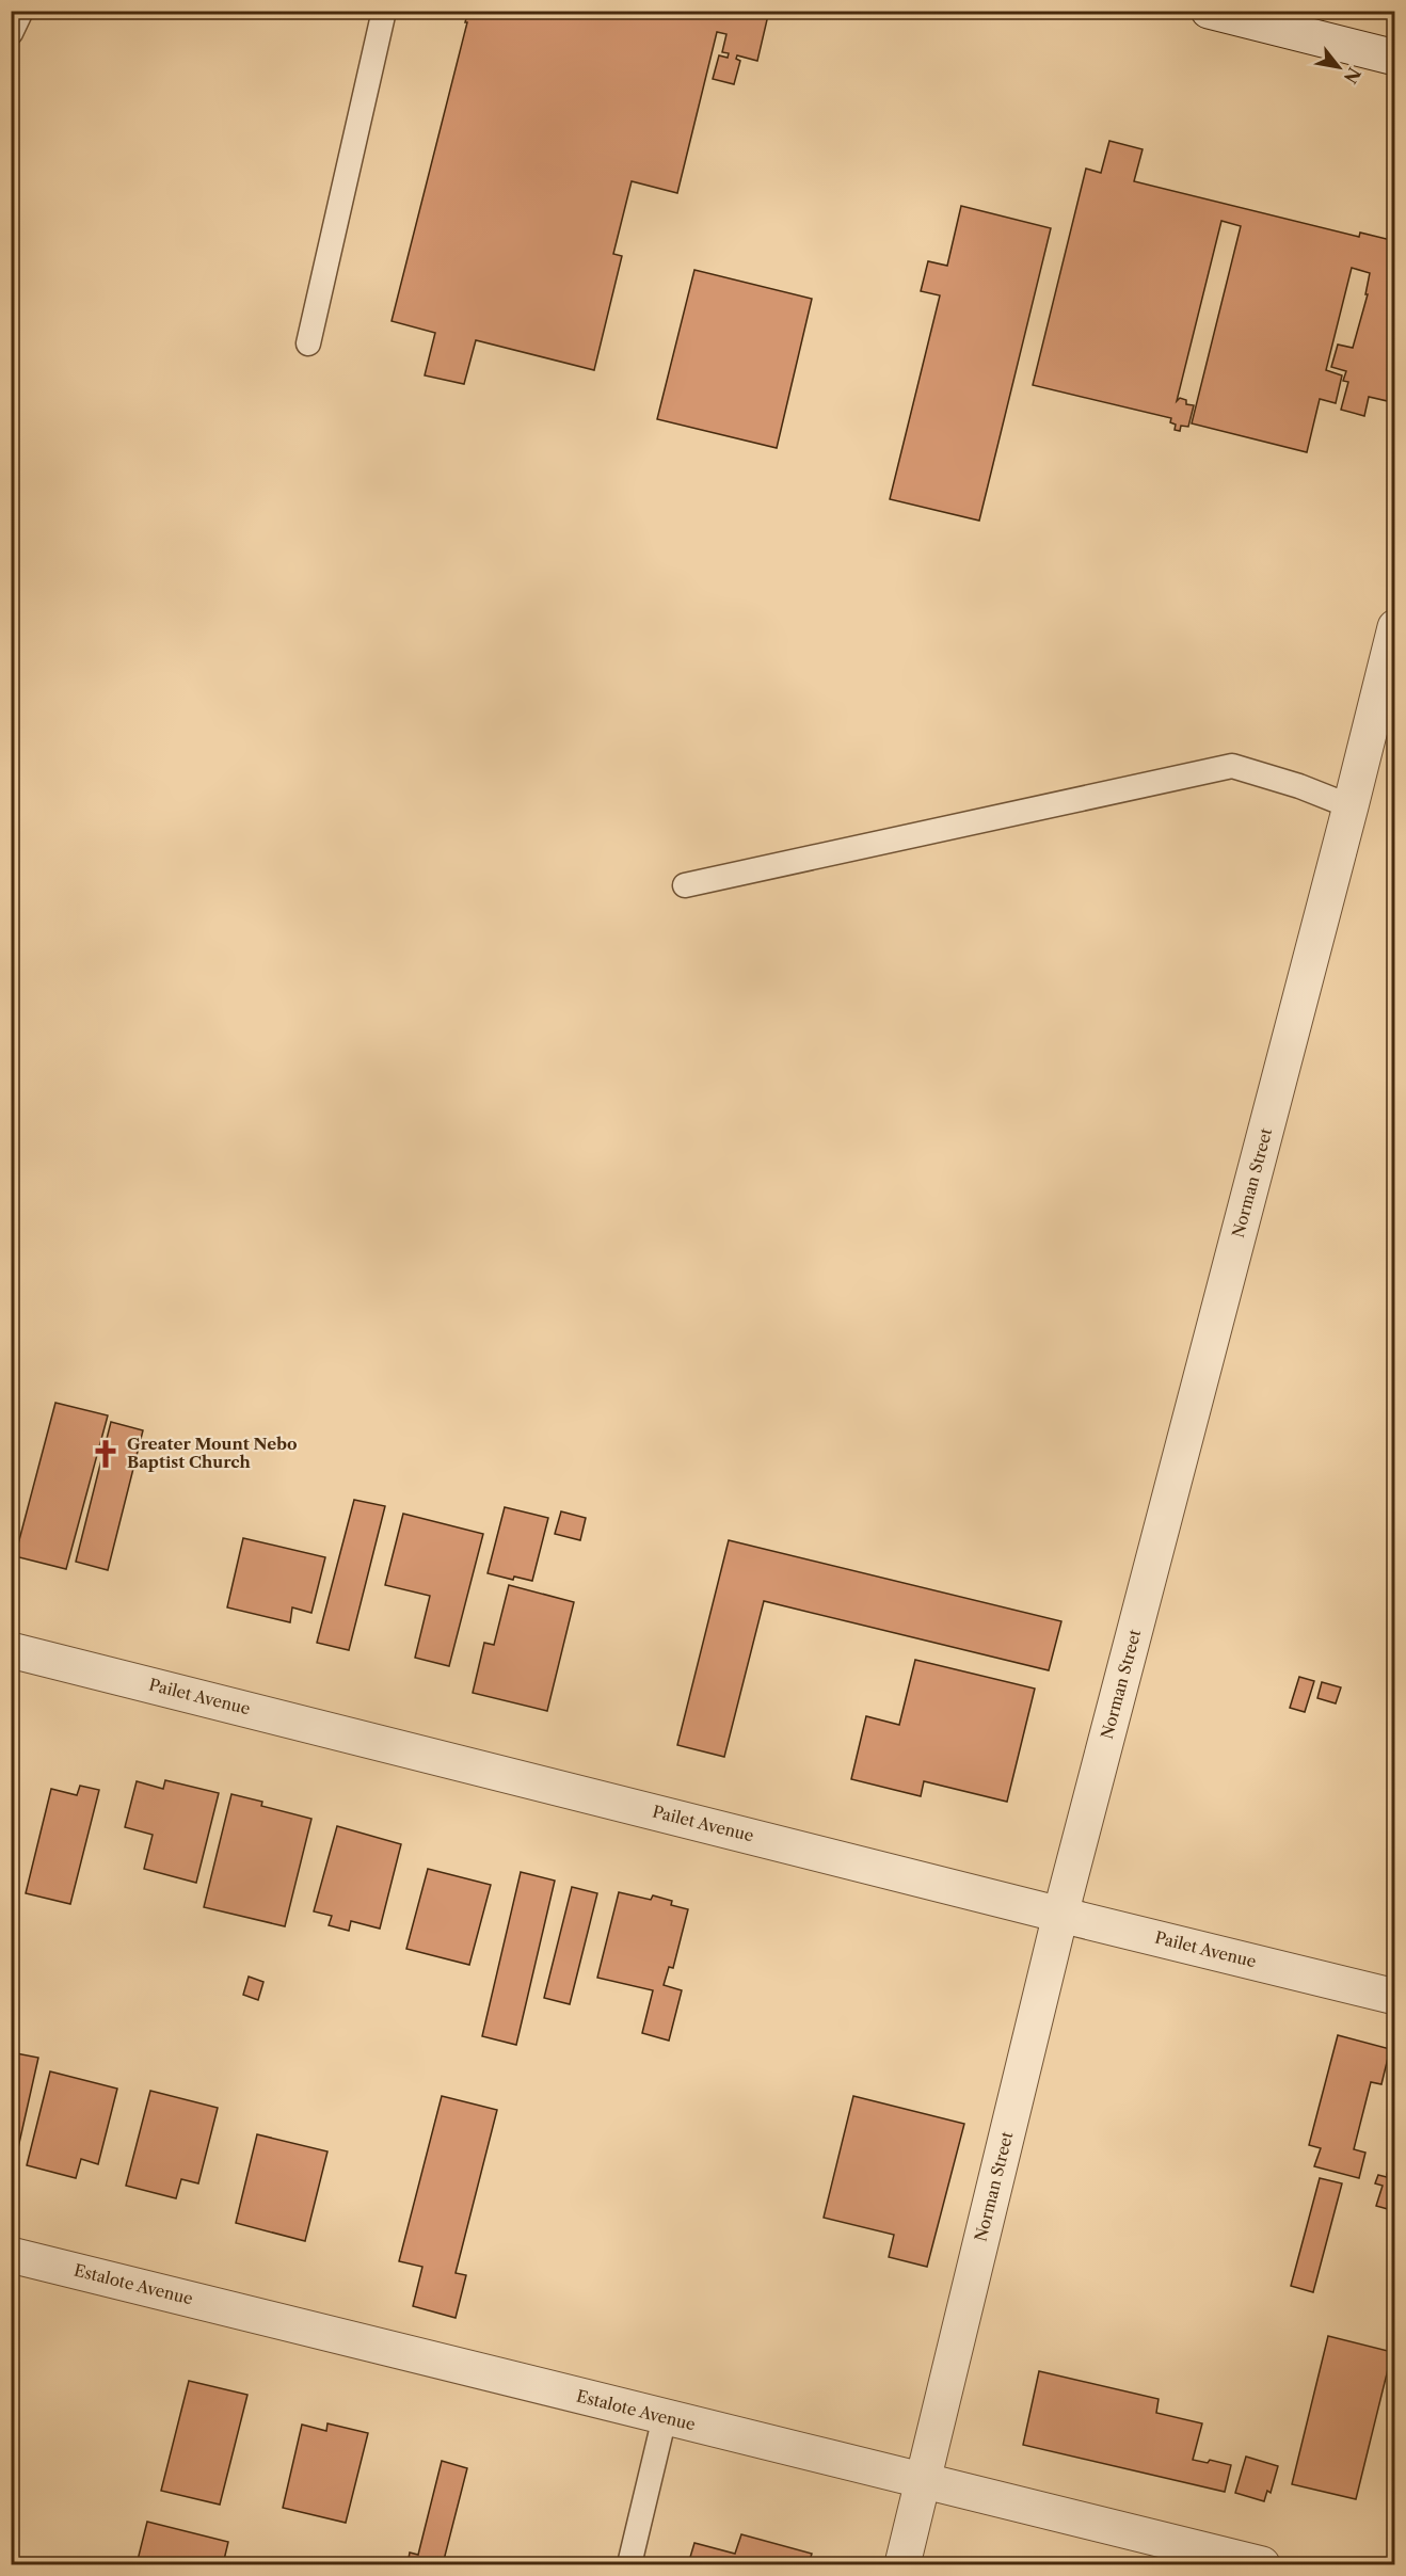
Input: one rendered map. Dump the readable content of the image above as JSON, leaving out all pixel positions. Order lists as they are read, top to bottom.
{
  "streets": {
    "street": ["Norman Street", "Pailet Avenue", "Estalote Avenue"]
  },
  "crossings": [
    ["Norman Street", "Pailet Avenue"],
    ["Norman Street", "Estalote Avenue"]
  ],
  "places": {
    "church": ["Greater Mount Nebo Baptist Church"]
  },
  "north": "bottom right"
}
